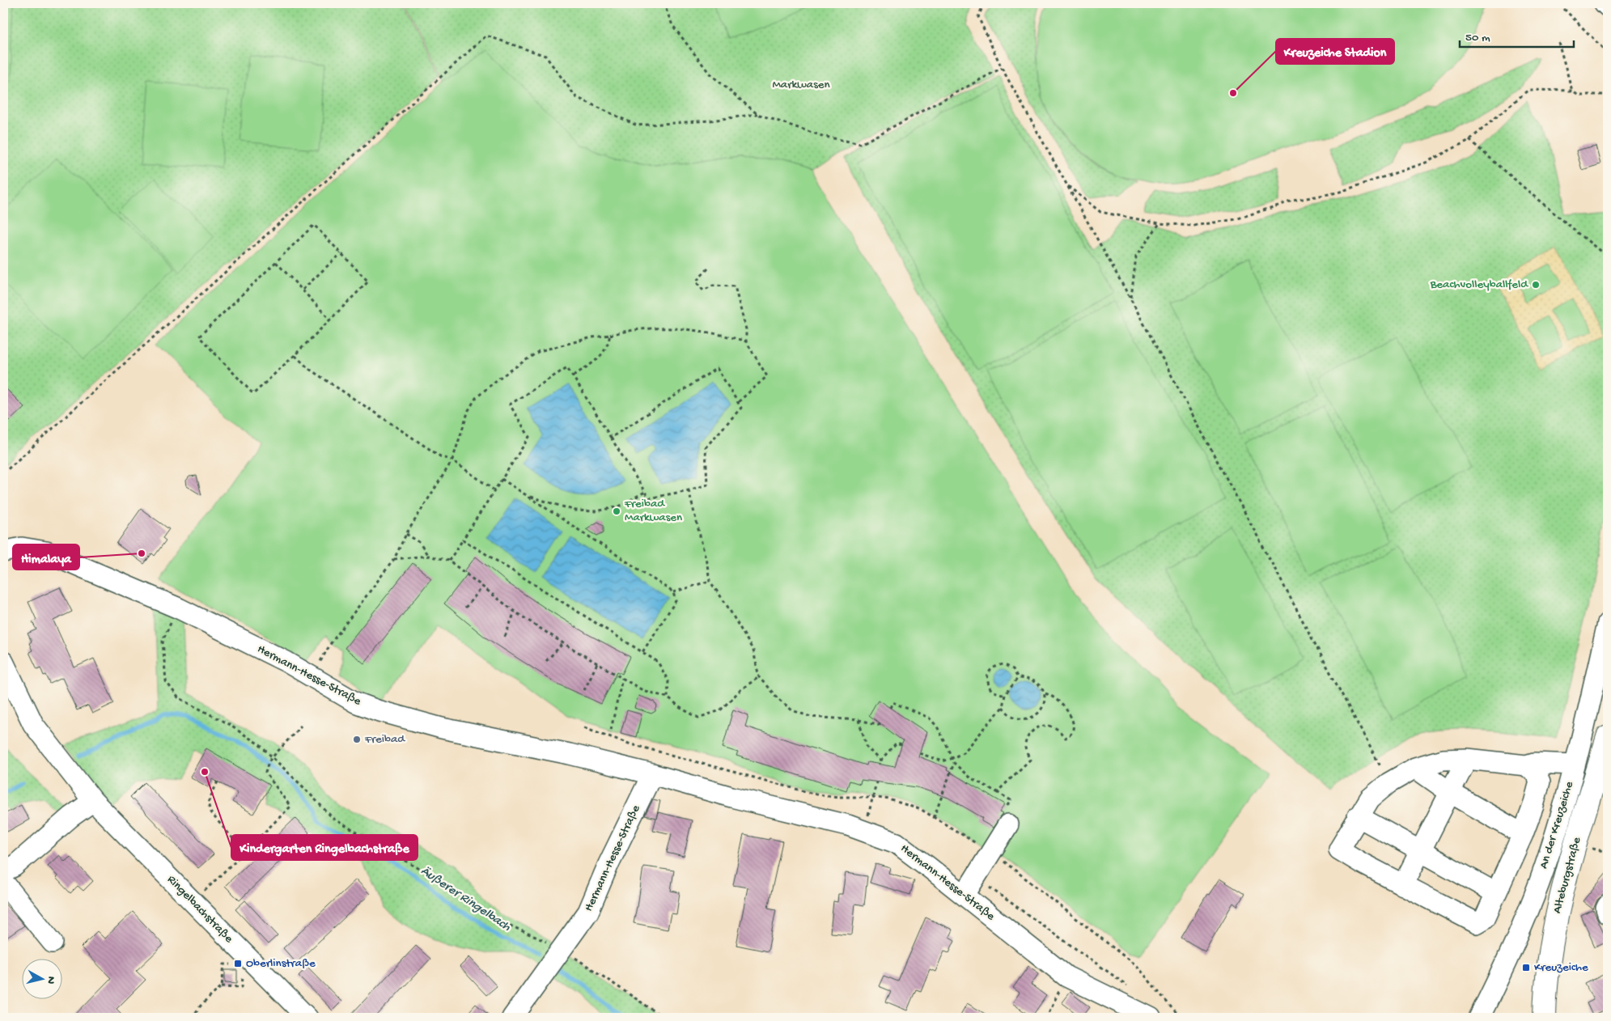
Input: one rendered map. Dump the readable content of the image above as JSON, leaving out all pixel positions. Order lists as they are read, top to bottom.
{
  "streets": {
    "main road": ["Alteburgstraße"],
    "street": ["Hermann-Hesse-Straße", "An der Kreuzeiche", "Ringelbachstraße"]
  },
  "water": ["Äußerer Ringelbach"],
  "parks": ["Markwasen"],
  "places": {
    "other": [
      "Kreuzeiche Stadion",
      "Beachvolleyballfeld",
      "Freibad Markwasen",
      "Himalaya",
      "Freibad",
      "Kindergarten Ringelbachstraße"
    ],
    "transit": ["Oberlinstraße", "Kreuzeiche"]
  },
  "scale_bar": "50 m",
  "north": "right"
}
